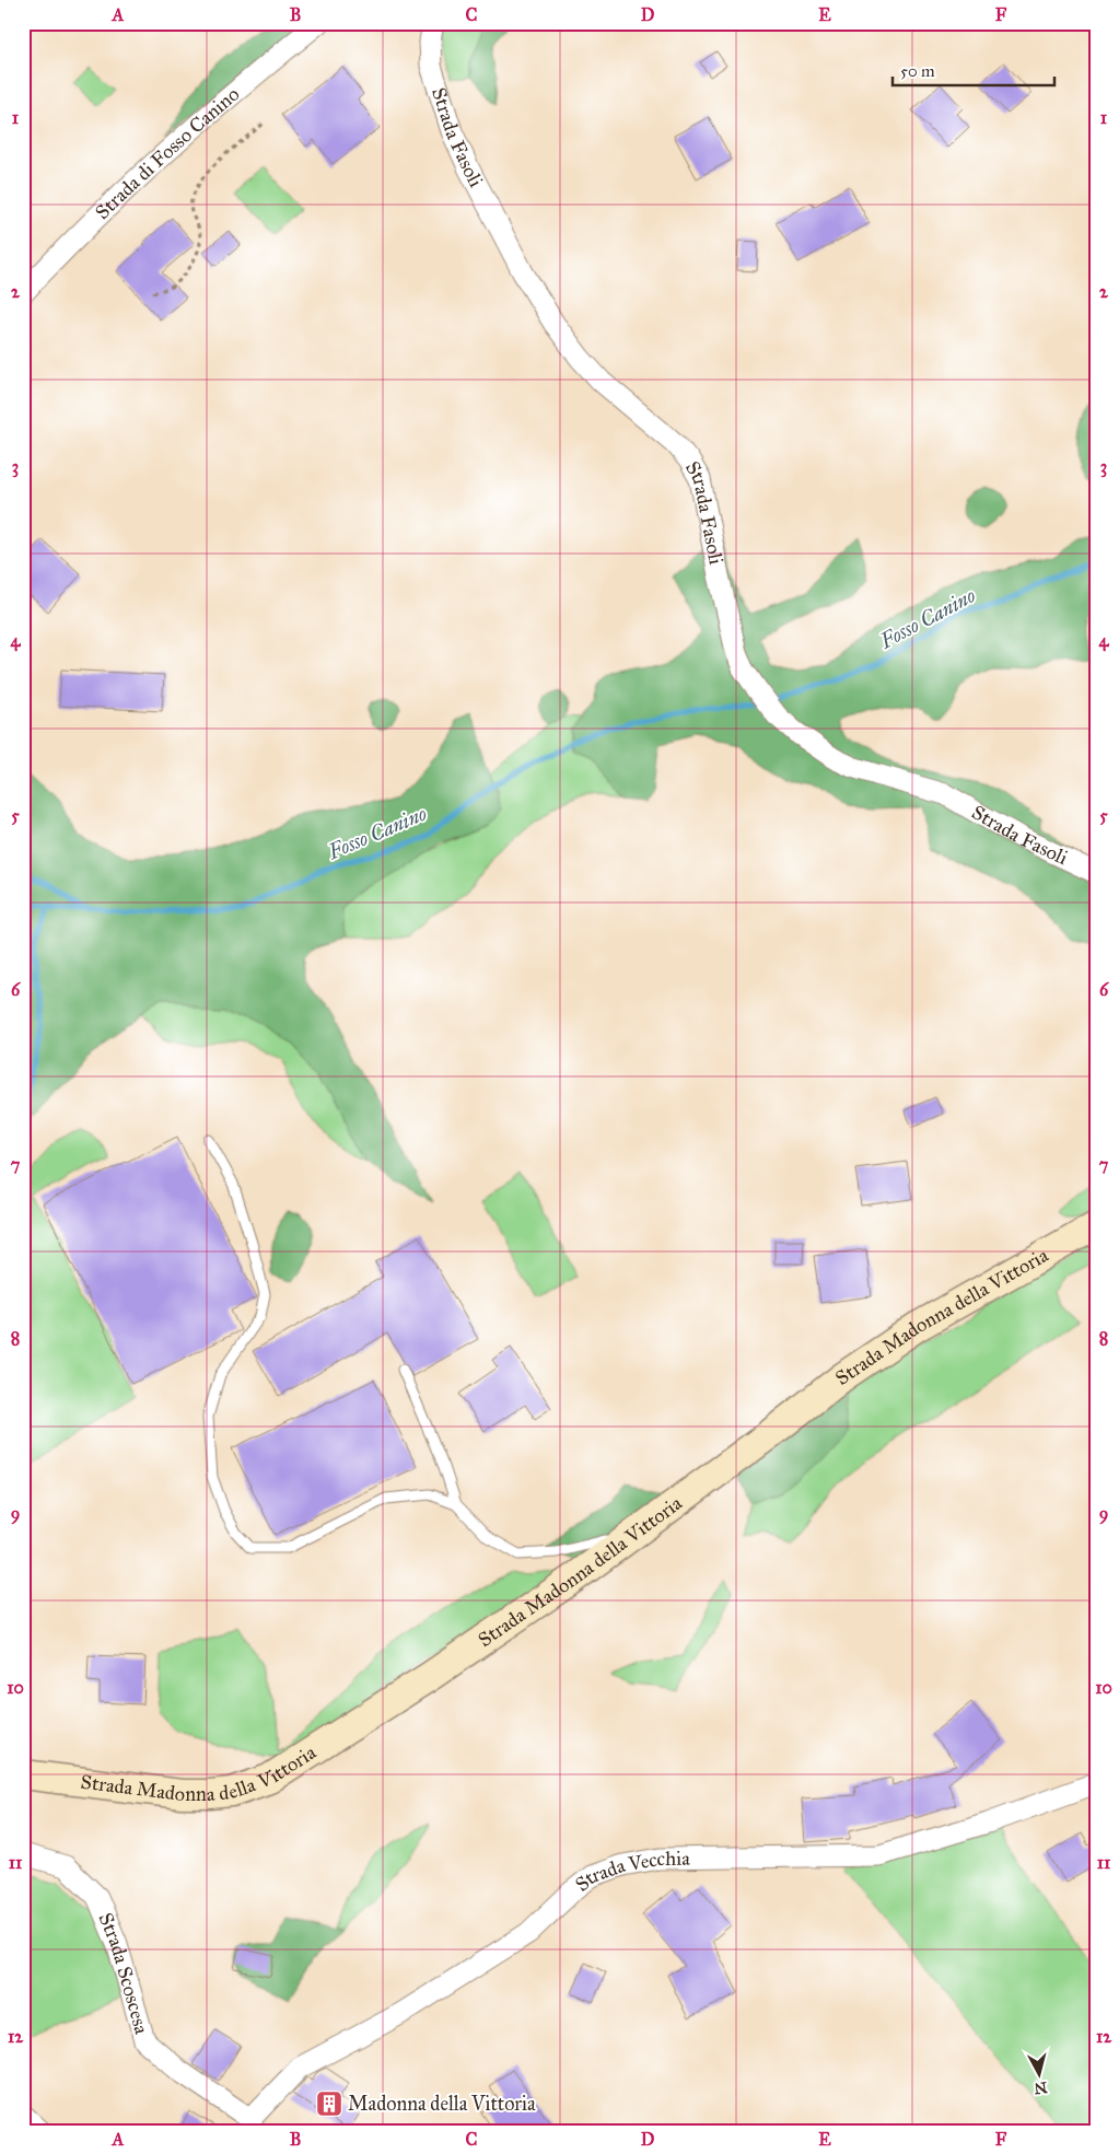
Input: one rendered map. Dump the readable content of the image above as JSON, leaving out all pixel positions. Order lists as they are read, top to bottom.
{
  "streets": {
    "street": [
      "Strada Fasoli",
      "Strada di Fosso Canino",
      "Strada Madonna della Vittoria",
      "Strada Vecchia",
      "Strada Scoscesa"
    ]
  },
  "crossings": [
    ["Strada Vecchia", "Strada Scoscesa"]
  ],
  "water": ["Fosso Canino"],
  "places": {
    "building": ["Madonna della Vittoria"]
  },
  "scale_bar": "50 m",
  "north": "bottom",
  "grid": {
    "columns": [
      "A",
      "B",
      "C",
      "D",
      "E",
      "F"
    ],
    "rows": [
      "1",
      "2",
      "3",
      "4",
      "5",
      "6",
      "7",
      "8",
      "9",
      "10",
      "11",
      "12"
    ]
  }
}
